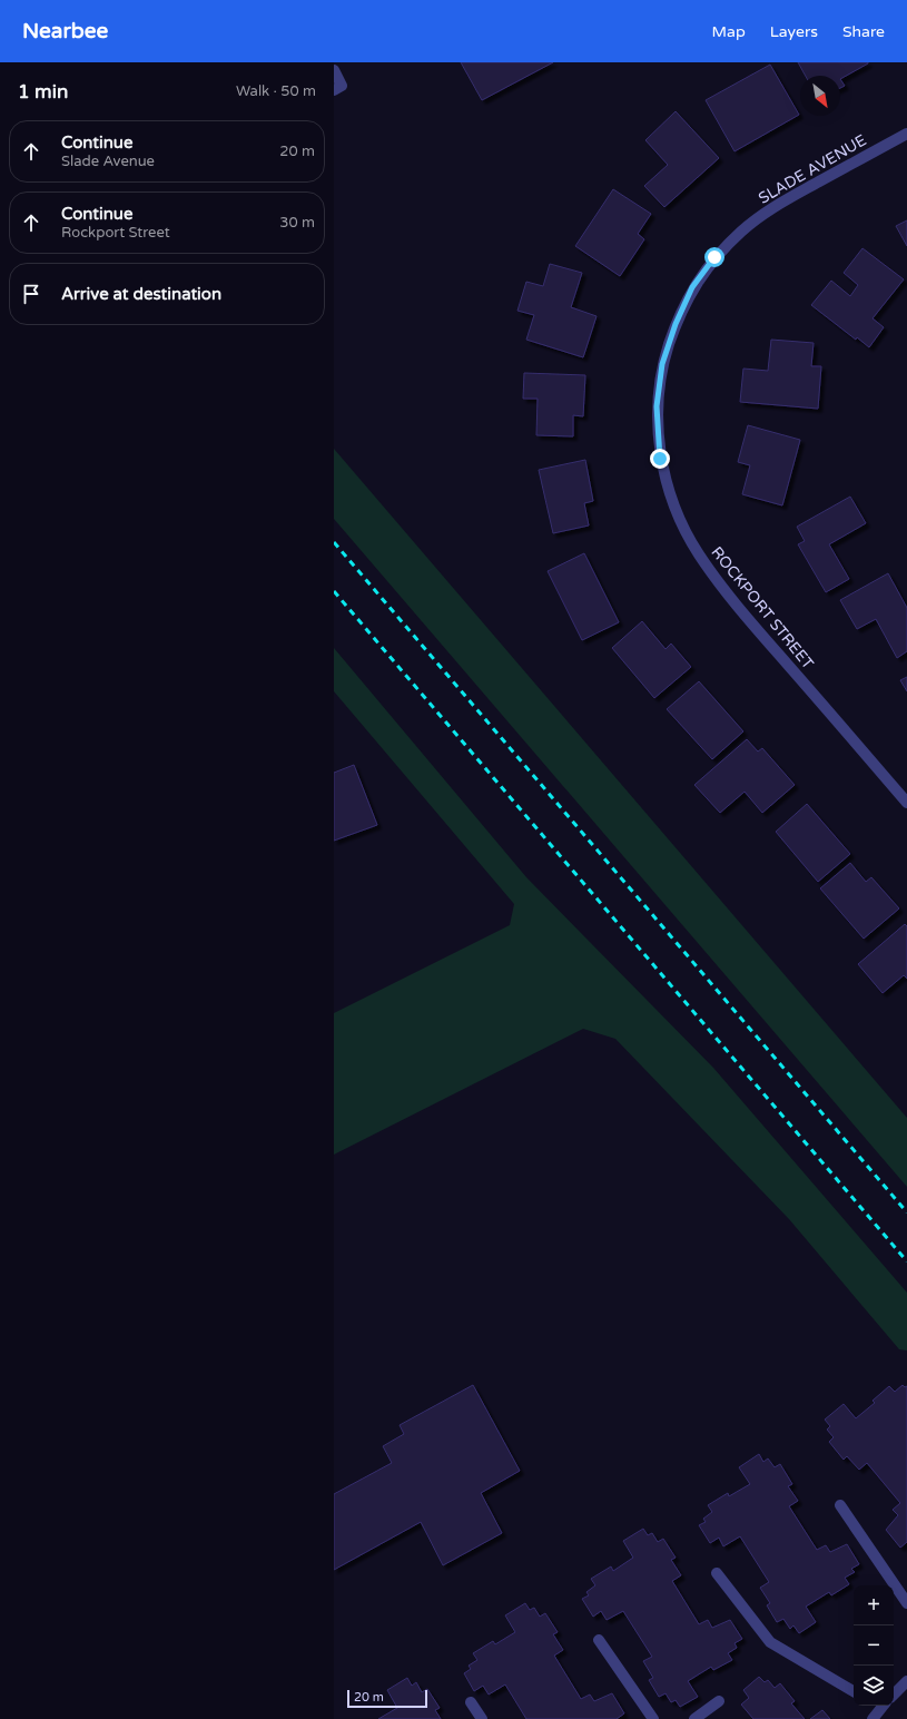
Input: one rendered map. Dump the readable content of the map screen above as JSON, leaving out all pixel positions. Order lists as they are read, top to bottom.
{
  "streets": {
    "street": ["SLADE AVENUE", "ROCKPORT STREET"]
  },
  "crossings": [
    ["SLADE AVENUE", "ROCKPORT STREET"]
  ],
  "scale_bar": "20 m",
  "north": "bottom right",
  "page": {
    "header": "Nearbee",
    "nav": ["Map", "Layers", "Share"],
    "heading": ["1 min", "Walk · 50 m"],
    "list": [
      ["Continue", "Slade Avenue", "20 m"],
      ["Continue", "Rockport Street", "30 m"],
      "Arrive at destination"
    ],
    "map_buttons": ["+", "−"],
    "scale": "20 m"
  }
}
